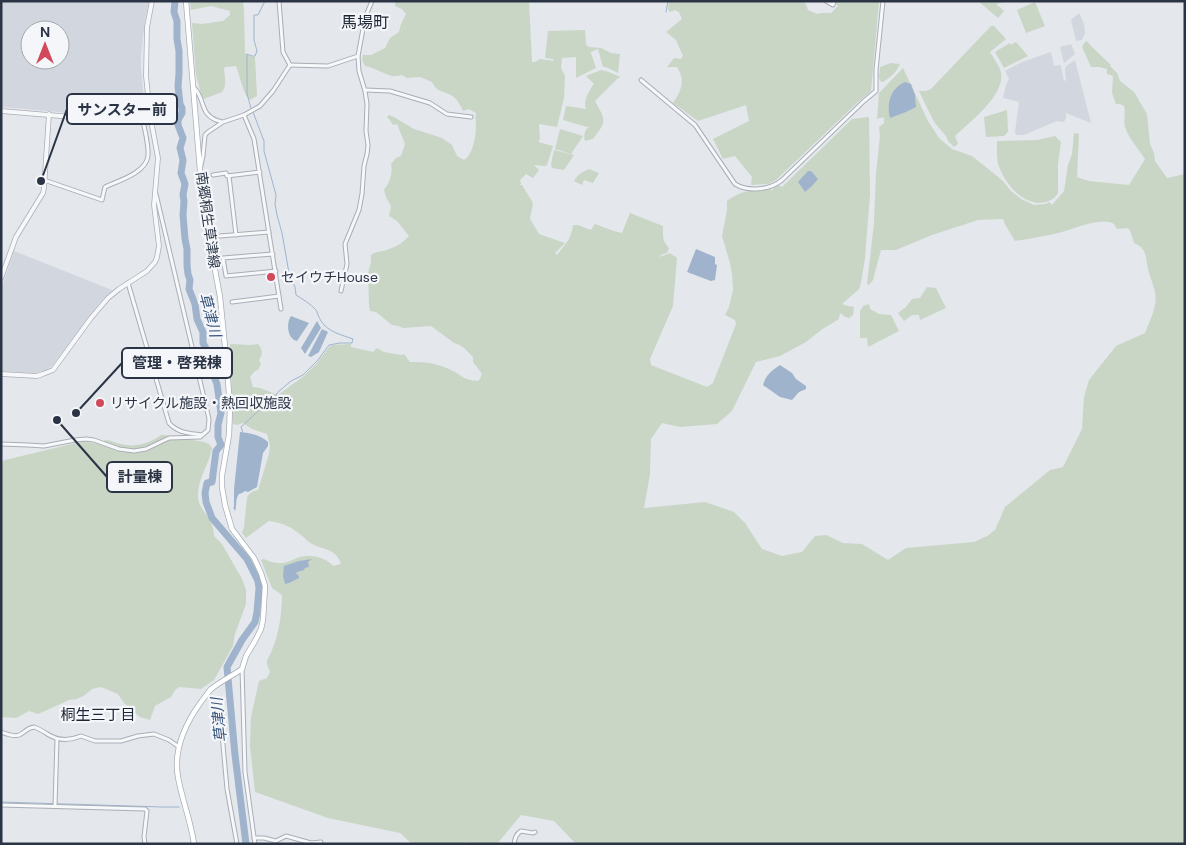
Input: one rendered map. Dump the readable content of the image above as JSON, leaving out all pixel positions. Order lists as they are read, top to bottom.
{
  "streets": {
    "main road": ["南郷桐生草津線"]
  },
  "districts": ["馬場町", "桐生三丁目"],
  "water": ["草津川"],
  "places": [
    "サンスター前",
    "セイウチHouse",
    "リサイクル施設・熱回収施設",
    "管理・啓発棟",
    "計量棟"
  ],
  "north": "top"
}
